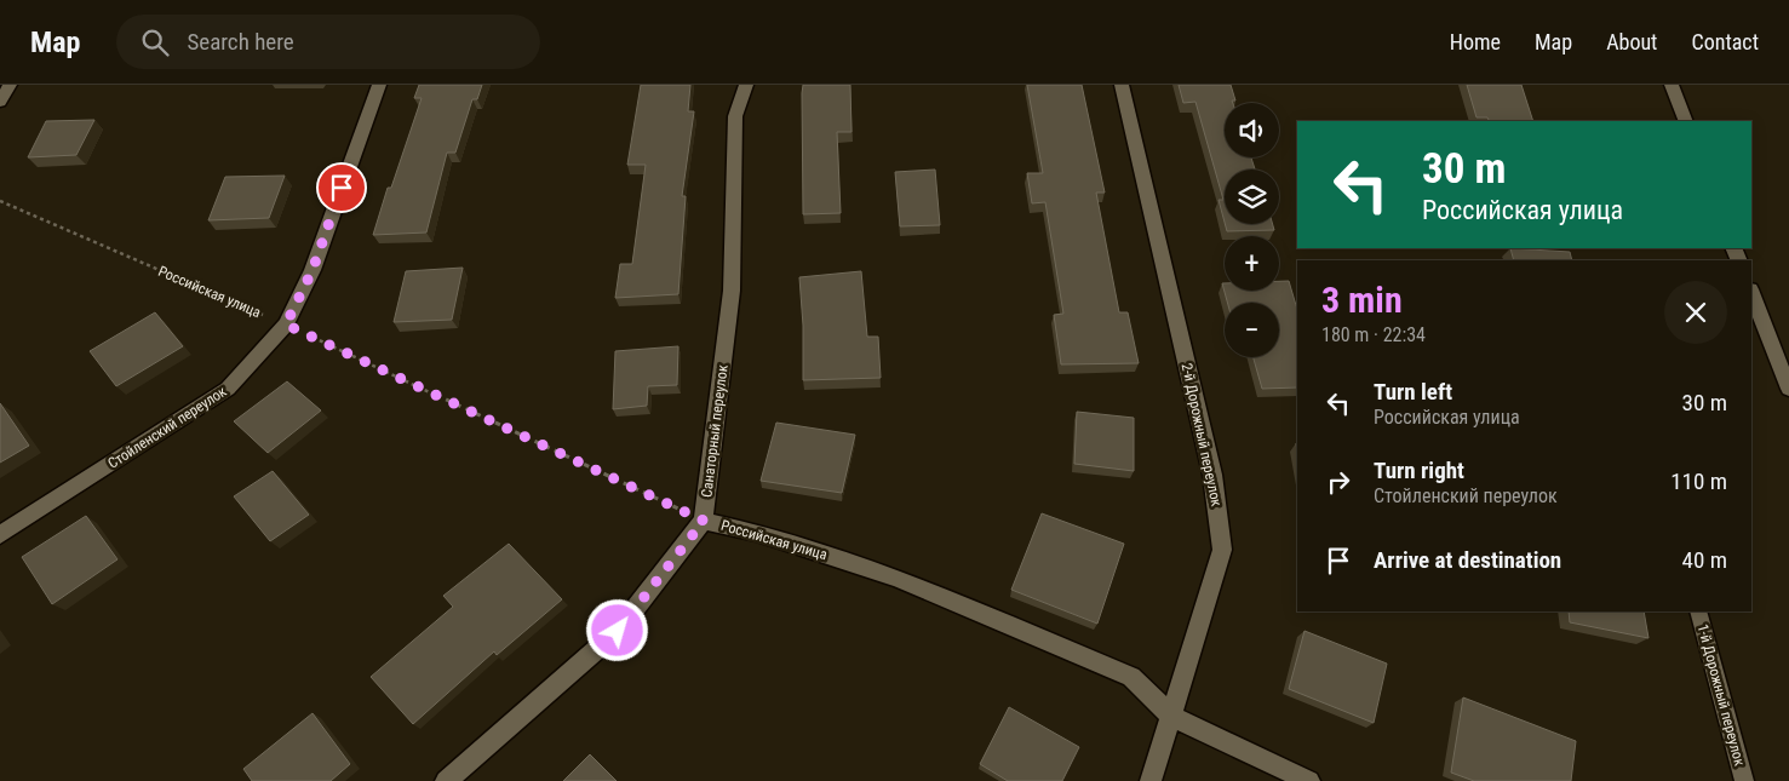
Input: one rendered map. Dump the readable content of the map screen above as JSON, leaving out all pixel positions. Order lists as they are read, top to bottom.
{
  "streets": {
    "street": [
      "Российская улица",
      "Стойленский переулок",
      "Санаторный переулок",
      "2-й Дорожный переулок"
    ],
    "lane": ["1-й Дорожный переулок"]
  },
  "crossings": [
    ["Российская улица", "Стойленский переулок"],
    ["Российская улица", "Санаторный переулок"],
    ["Российская улица", "2-й Дорожный переулок"]
  ],
  "page": {
    "header": "Map",
    "search": "Search here",
    "nav": [
      "Home",
      "Map",
      "About",
      "Contact"
    ],
    "map_buttons": ["+", "−"],
    "turn": ["30 m", "Российская улица"],
    "heading": ["3 min", "180 m · 22:34"],
    "list": [
      {
        "name": "Turn left",
        "note": "Российская улица",
        "value": "30 m"
      },
      {
        "name": "Turn right",
        "note": "Стойленский переулок",
        "value": "110 m"
      },
      {
        "name": "Arrive at destination",
        "value": "40 m"
      }
    ]
  }
}
